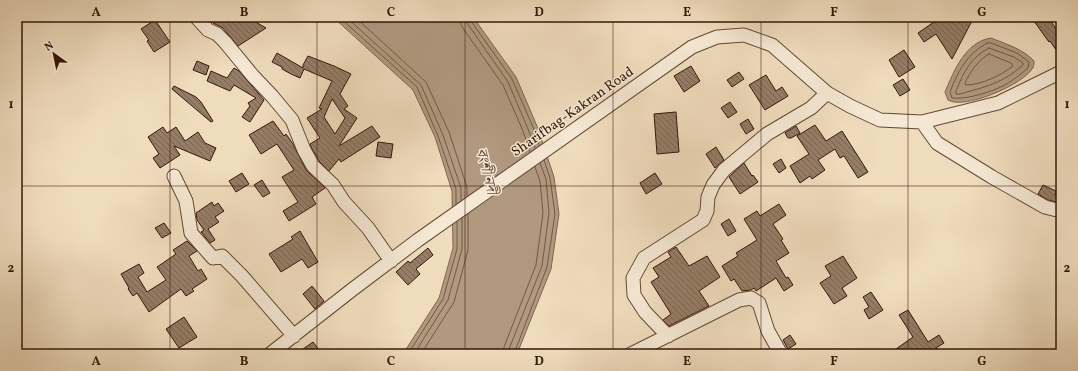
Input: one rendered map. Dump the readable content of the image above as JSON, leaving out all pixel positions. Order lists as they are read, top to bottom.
{
  "streets": {
    "street": ["Sharifbag-Kakran Road"]
  },
  "water": ["বংশী নদী"],
  "north": "top left",
  "grid": {
    "columns": [
      "A",
      "B",
      "C",
      "D",
      "E",
      "F",
      "G"
    ],
    "rows": ["1", "2"]
  }
}
